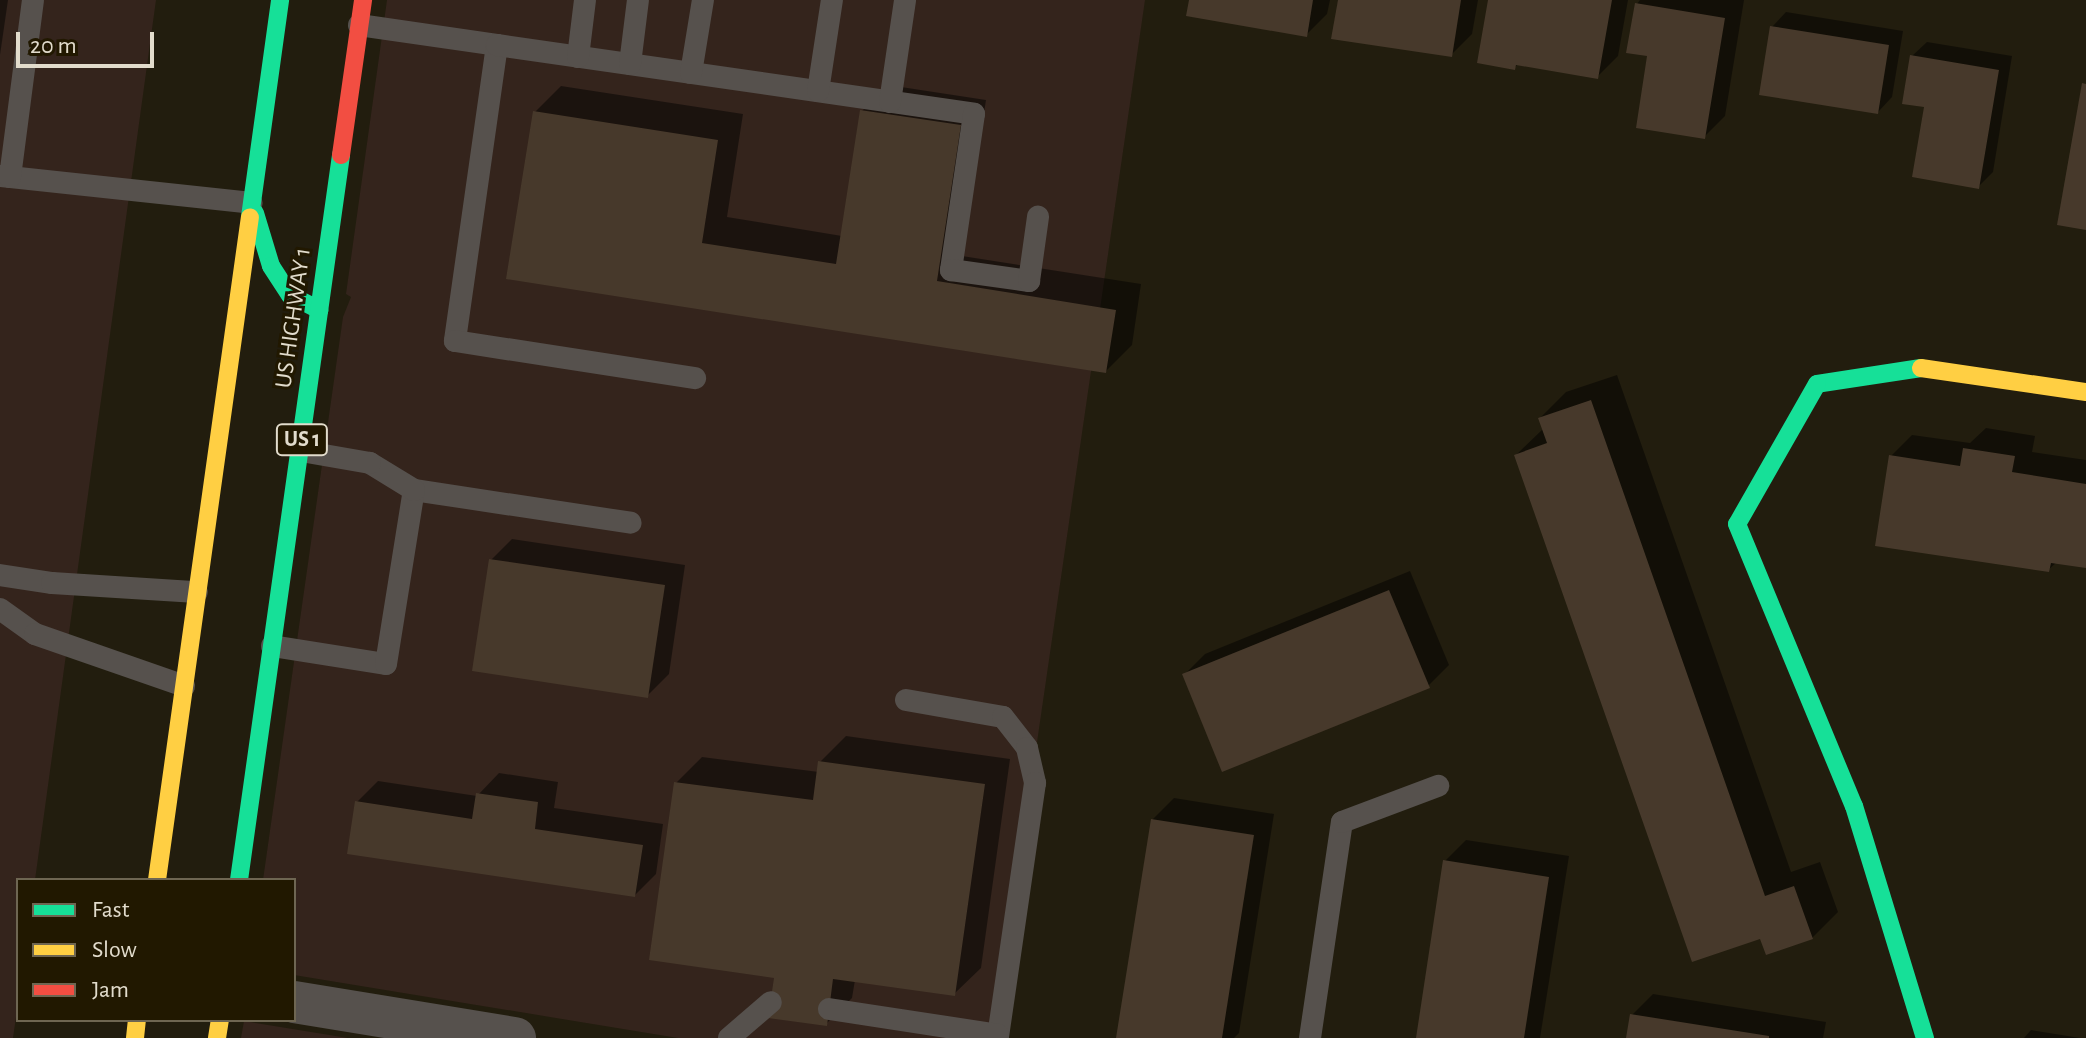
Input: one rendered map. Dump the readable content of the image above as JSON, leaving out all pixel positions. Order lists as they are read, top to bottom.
{
  "streets": {
    "main road": ["US HIGHWAY 1", "US 1"]
  },
  "legend": ["Fast", "Slow", "Jam"],
  "scale_bar": "20 m"
}
